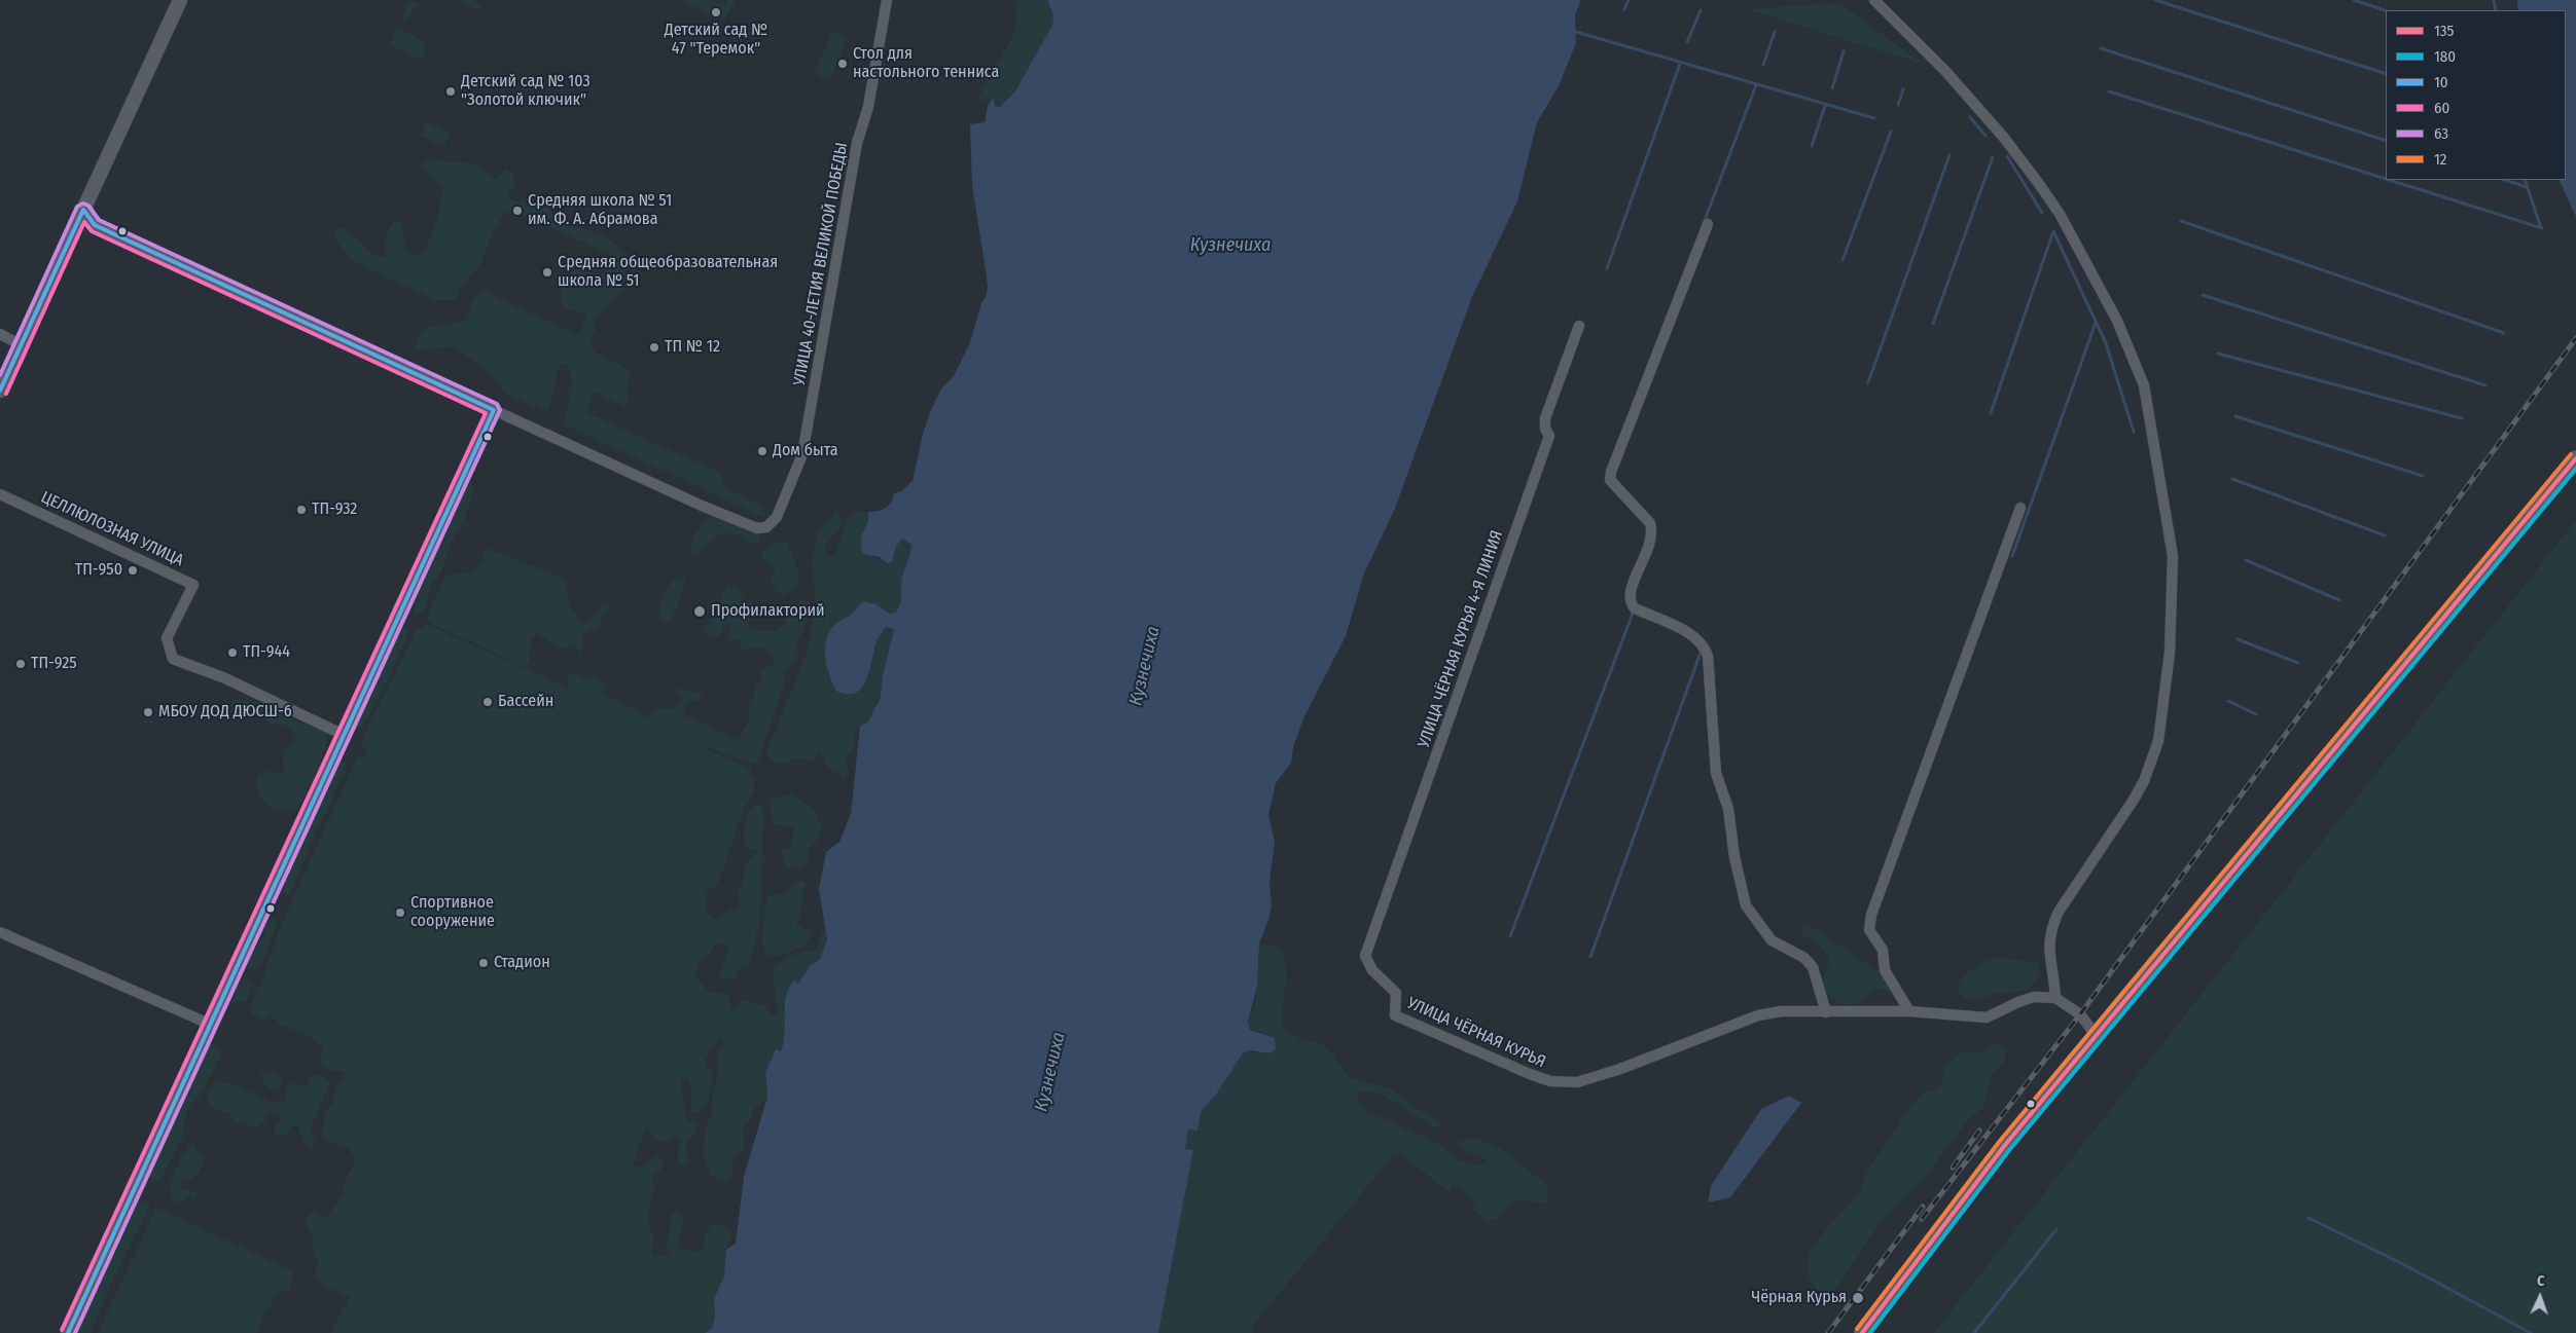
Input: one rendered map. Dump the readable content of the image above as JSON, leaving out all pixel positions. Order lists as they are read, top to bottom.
{
  "streets": {
    "street": [
      "УЛИЦА 40-ЛЕТИЯ ВЕЛИКОЙ ПОБЕДЫ",
      "ЦЕЛЛЮЛОЗНАЯ УЛИЦА",
      "УЛИЦА ЧЁРНАЯ КУРЬЯ 4-Я ЛИНИЯ",
      "УЛИЦА ЧЁРНАЯ КУРЬЯ"
    ]
  },
  "crossings": [
    ["УЛИЦА ЧЁРНАЯ КУРЬЯ 4-Я ЛИНИЯ", "УЛИЦА ЧЁРНАЯ КУРЬЯ"]
  ],
  "water": ["Кузнечиха"],
  "places": [
    "Детский сад № 47 \"Теремок\"",
    "Стол для настольного тенниса",
    "Детский сад № 103 \"Золотой ключик\"",
    "Средняя школа № 51 им. Ф. А. Абрамова",
    "Средняя общеобразовательная школа № 51",
    "ТП № 12",
    "Дом быта",
    "ТП-932",
    "ТП-950",
    "Профилакторий",
    "ТП-944",
    "ТП-925",
    "Бассейн",
    "МБОУ ДОД ДЮСШ-6",
    "Спортивное сооружение",
    "Стадион",
    "Чёрная Курья"
  ],
  "lines": [
    "transit line 63",
    "transit line 10",
    "transit line 60",
    "transit line 12",
    "transit line 135",
    "transit line 180"
  ],
  "legend": [
    "135",
    "180",
    "10",
    "60",
    "63",
    "12"
  ],
  "north": "top"
}
